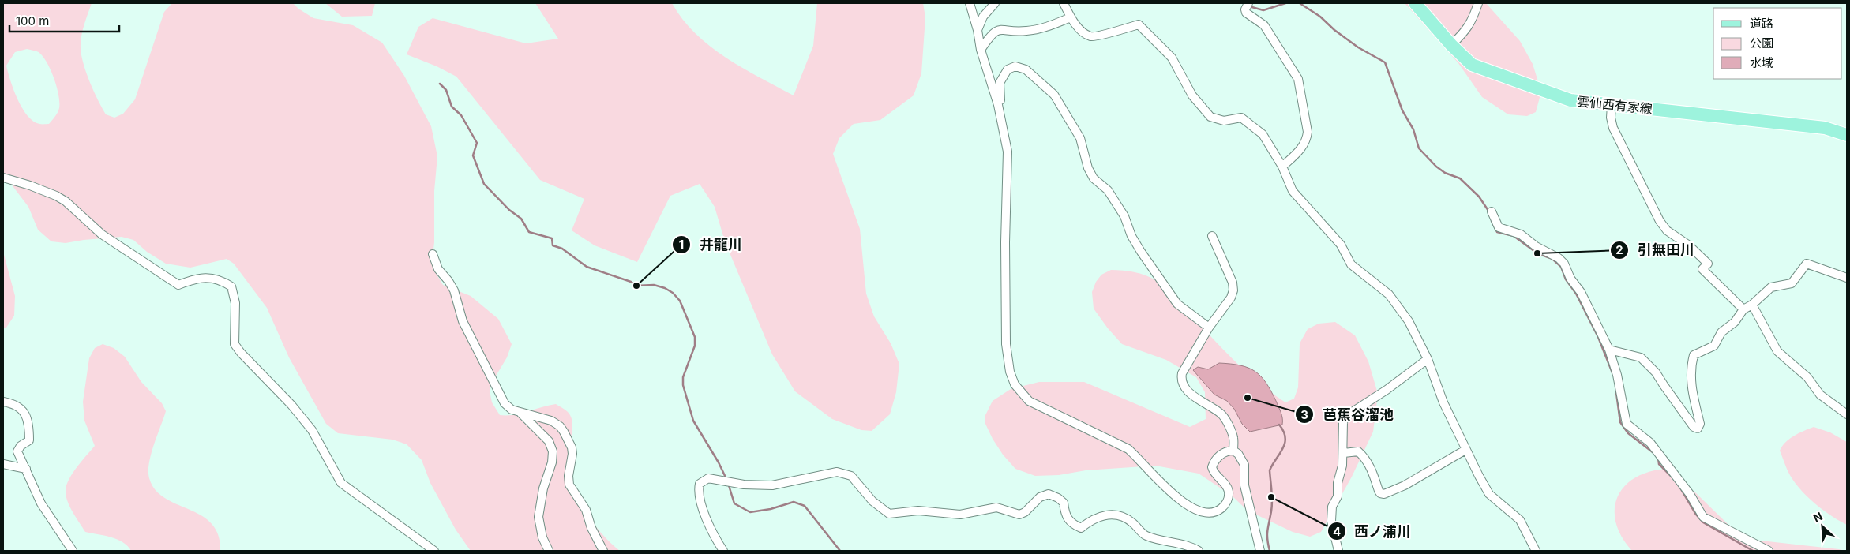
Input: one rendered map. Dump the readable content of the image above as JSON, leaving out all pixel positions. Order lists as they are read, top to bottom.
{
  "streets": {
    "main road": ["雲仙西有家線"]
  },
  "places": [
    "引無田川",
    "井龍川",
    "芭蕉谷溜池",
    "西ノ浦川"
  ],
  "legend": ["道路", "公園", "水域"],
  "scale_bar": "100 m",
  "north": "top left"
}
